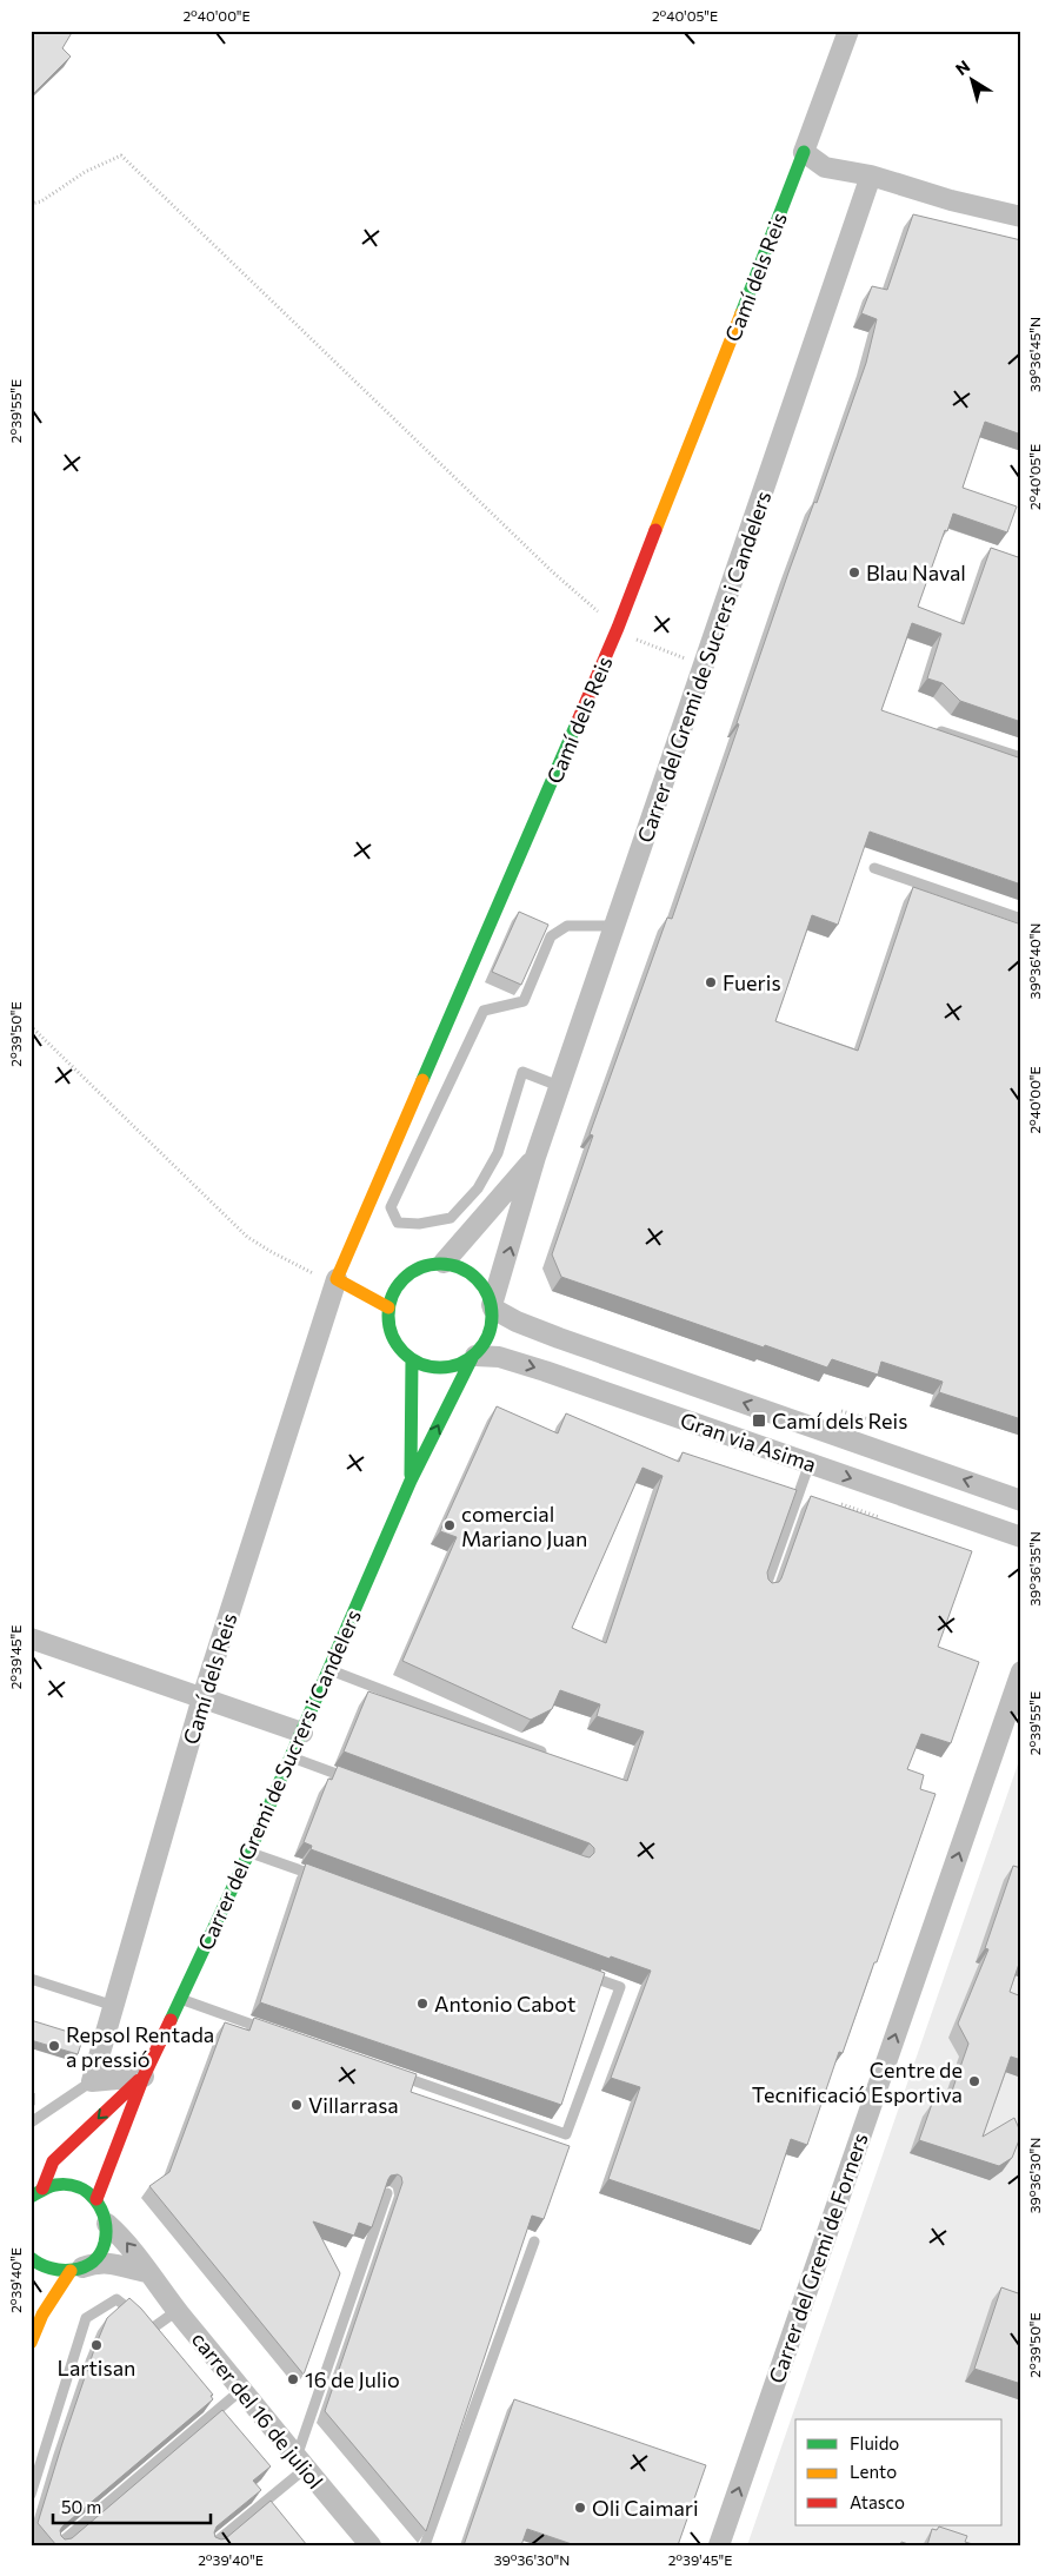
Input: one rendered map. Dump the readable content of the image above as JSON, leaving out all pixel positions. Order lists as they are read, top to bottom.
{
  "streets": {
    "street": [
      "Camí dels Reis",
      "Carrer del Gremi de Sucrers i Candelers",
      "Gran via Asima",
      "Carrer del Gremi de Forners",
      "carrer del 16 de juliol"
    ]
  },
  "crossings": [
    ["Carrer del Gremi de Sucrers i Candelers", "Gran via Asima"]
  ],
  "one_way": ["Carrer del Gremi de Forners"],
  "places": {
    "other": [
      "Blau Naval",
      "Fueris",
      "comercial Mariano Juan",
      "Antonio Cabot",
      "Repsol Rentada a pressió",
      "Centre de Tecnificació Esportiva",
      "Villarrasa",
      "Lartisan",
      "16 de Julio",
      "Oli Caimari"
    ],
    "transit": ["Camí dels Reis"]
  },
  "legend": ["Fluido", "Lento", "Atasco"],
  "scale_bar": "50 m",
  "north": "top left",
  "coordinates": [
    "2°40'00\"E",
    "2°40'05\"E",
    "39°36'45\"N",
    "2°39'55\"E",
    "39°36'40\"N",
    "2°39'50\"E",
    "39°36'35\"N",
    "2°39'45\"E",
    "39°36'30\"N",
    "2°39'40\"E"
  ]
}
